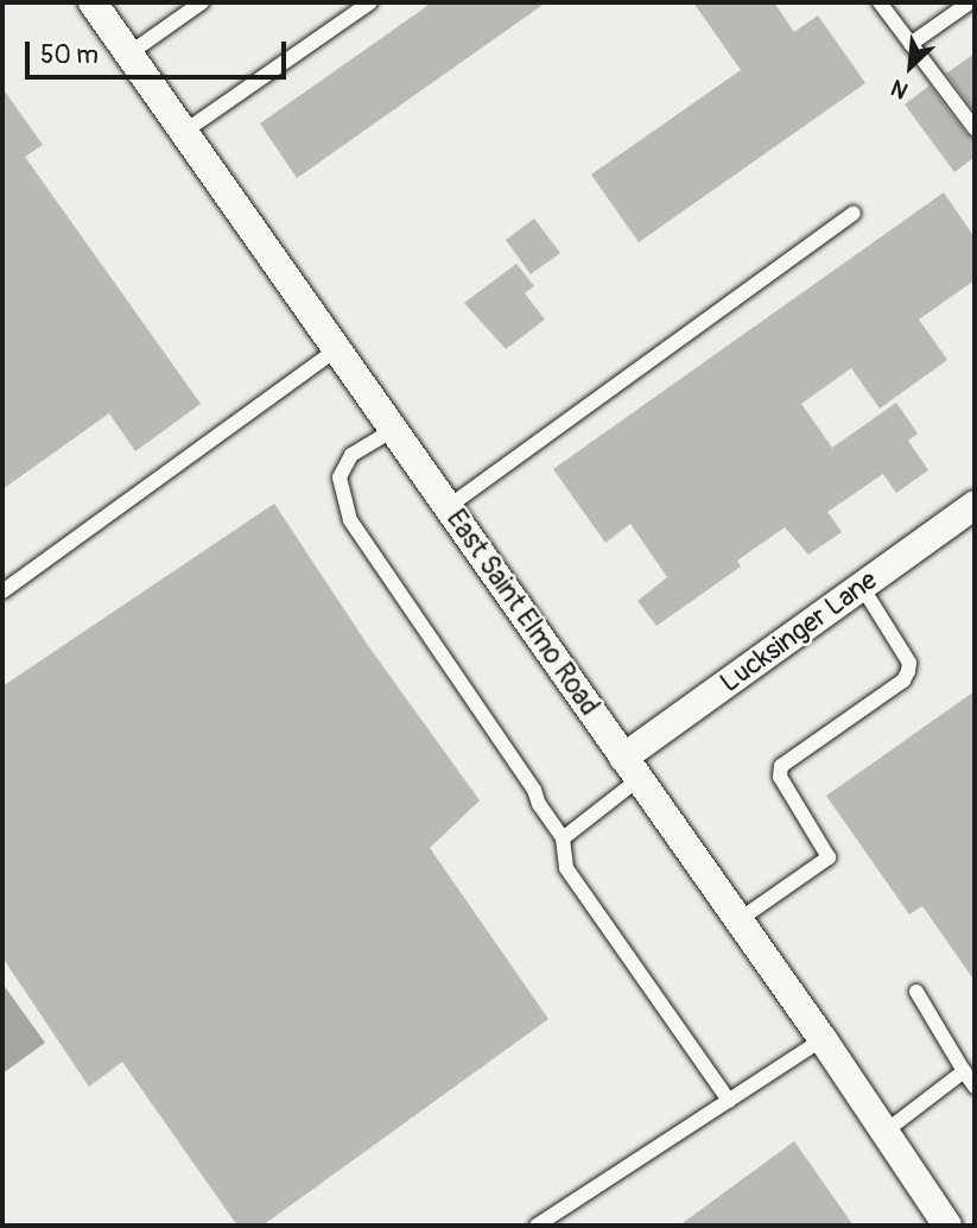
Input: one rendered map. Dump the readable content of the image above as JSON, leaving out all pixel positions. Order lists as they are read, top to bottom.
{
  "streets": {
    "street": ["East Saint Elmo Road", "Lucksinger Lane"]
  },
  "crossings": [
    ["East Saint Elmo Road", "Lucksinger Lane"]
  ],
  "scale_bar": "50 m",
  "north": "bottom left"
}
